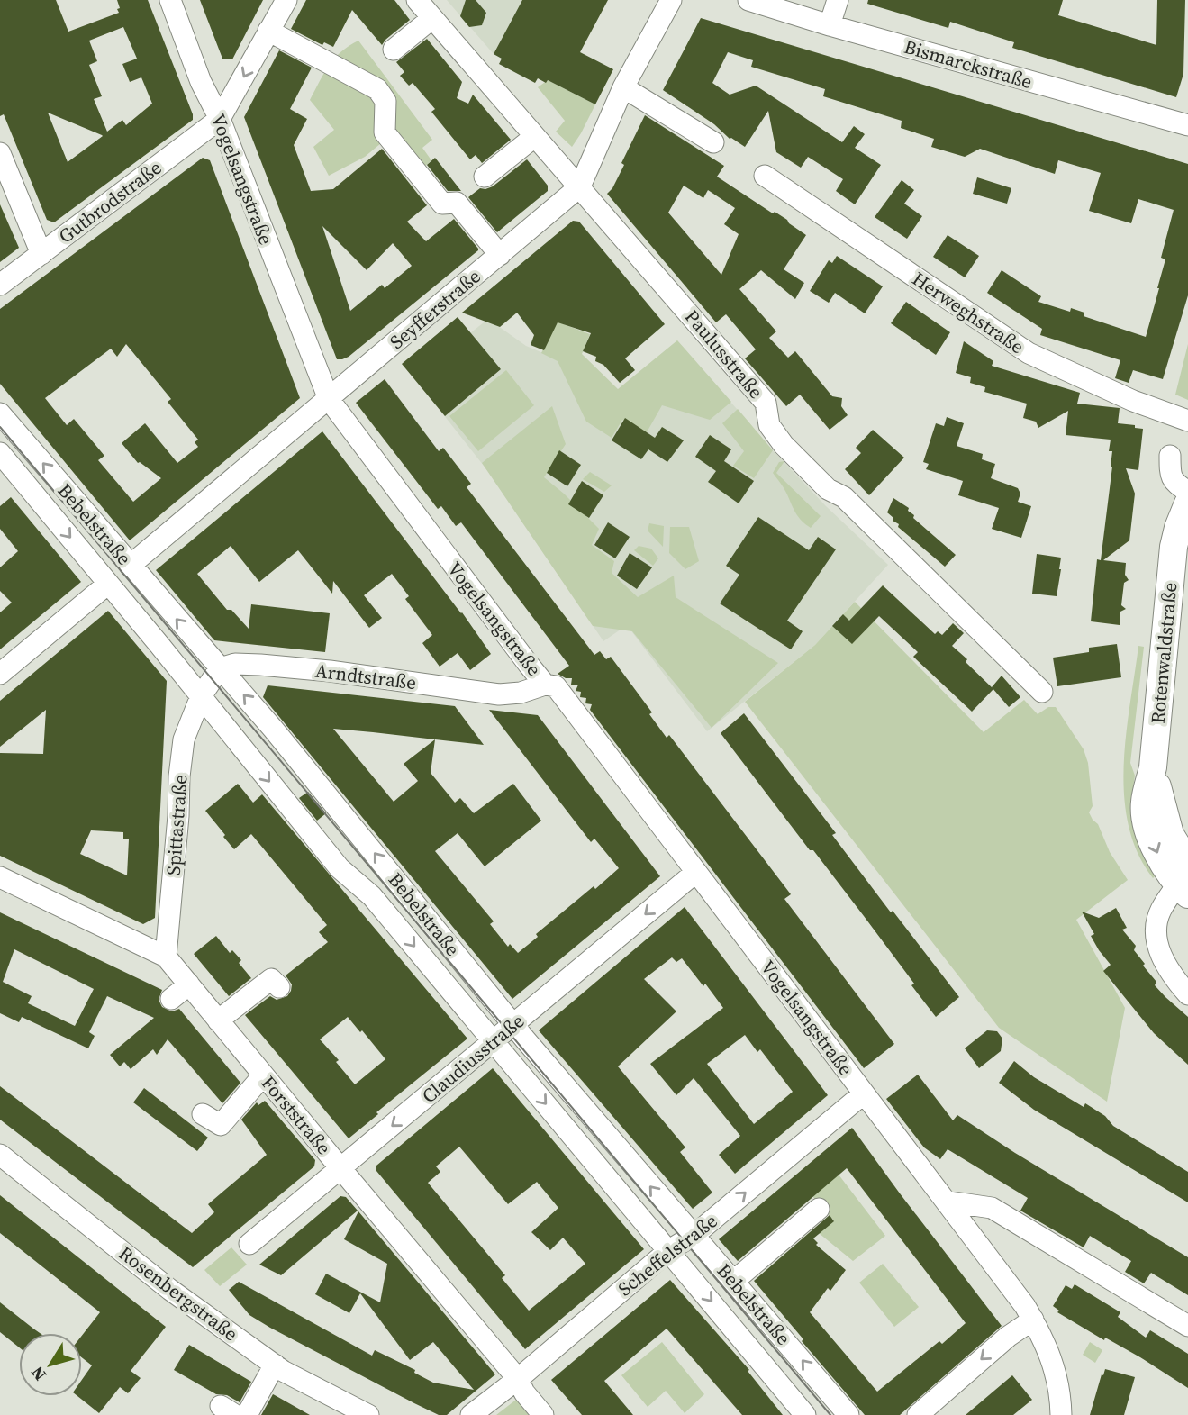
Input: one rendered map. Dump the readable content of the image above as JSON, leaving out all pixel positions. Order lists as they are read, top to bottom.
{
  "streets": {
    "main road": ["Rotenwaldstraße"],
    "street": [
      "Bismarckstraße",
      "Vogelsangstraße",
      "Gutbrodstraße",
      "Seyfferstraße",
      "Herweghstraße",
      "Paulusstraße",
      "Bebelstraße",
      "Arndtstraße",
      "Spittastraße",
      "Claudiusstraße",
      "Forststraße",
      "Scheffelstraße",
      "Rosenbergstraße"
    ]
  },
  "crossings": [
    ["Vogelsangstraße", "Gutbrodstraße"],
    ["Vogelsangstraße", "Seyfferstraße"],
    ["Vogelsangstraße", "Arndtstraße"],
    ["Vogelsangstraße", "Claudiusstraße"],
    ["Vogelsangstraße", "Scheffelstraße"],
    ["Seyfferstraße", "Paulusstraße"],
    ["Seyfferstraße", "Bebelstraße"],
    ["Bebelstraße", "Arndtstraße"],
    ["Bebelstraße", "Spittastraße"],
    ["Bebelstraße", "Claudiusstraße"],
    ["Bebelstraße", "Scheffelstraße"],
    ["Spittastraße", "Forststraße"],
    ["Claudiusstraße", "Forststraße"],
    ["Forststraße", "Scheffelstraße"]
  ],
  "one_way": ["Claudiusstraße"],
  "north": "bottom left"
}
